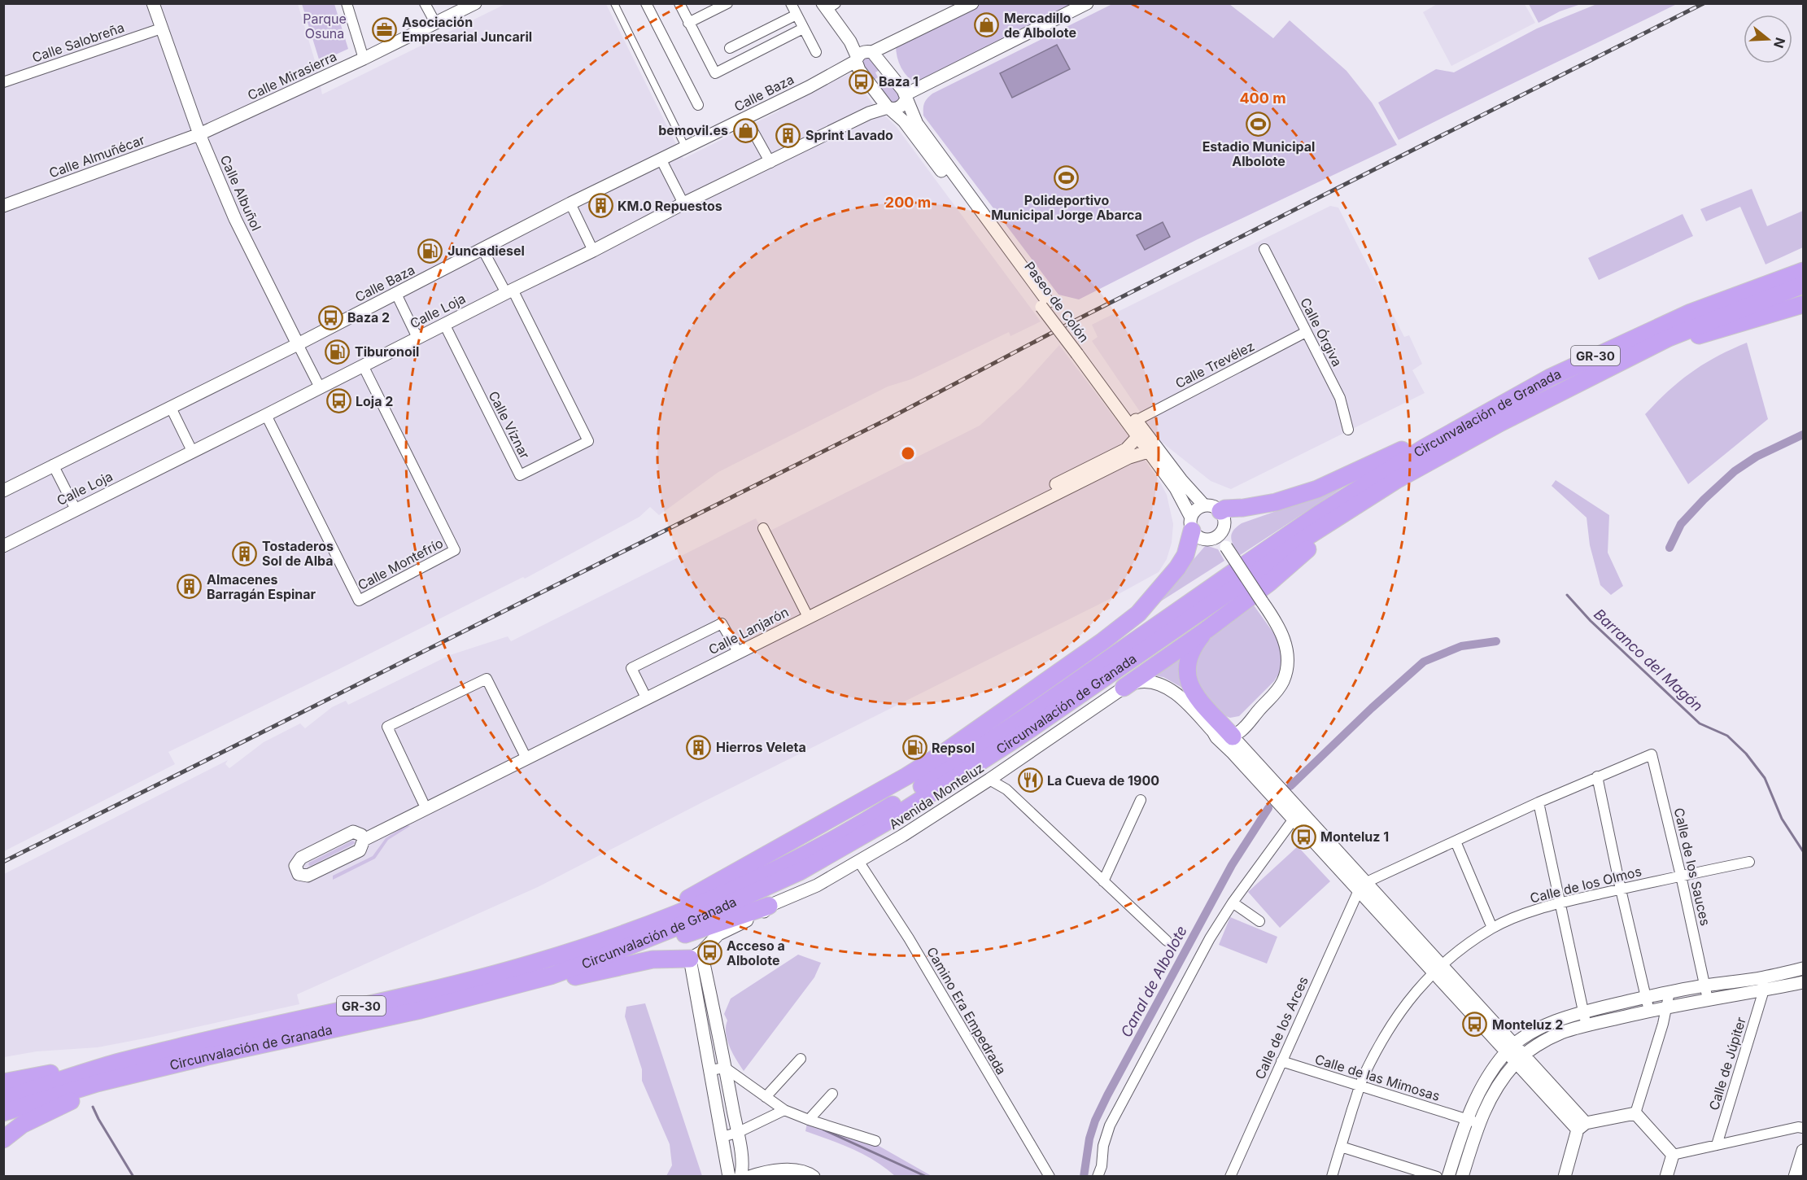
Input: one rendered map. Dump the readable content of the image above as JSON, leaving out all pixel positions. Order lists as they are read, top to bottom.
{
  "streets": {
    "highway": ["GR-30", "Circunvalación de Granada"],
    "street": [
      "Calle Salobreña",
      "Calle Mirasierra",
      "Calle Baza",
      "Calle Almuñécar",
      "Calle Albuñol",
      "Paseo de Colón",
      "Calle Loja",
      "Calle Órgiva",
      "Calle Trevélez",
      "Calle Víznar",
      "Calle Montefrío",
      "Calle Lanjarón",
      "Avenida Monteluz",
      "Calle de los Sauces",
      "Calle de los Olmos",
      "Camino Era Empedrada",
      "Calle de los Arces",
      "Calle de Júpiter",
      "Calle de las Mimosas"
    ]
  },
  "crossings": [
    ["Calle Salobreña", "Calle Albuñol"],
    ["Calle Mirasierra", "Calle Almuñécar"],
    ["Calle Mirasierra", "Calle Albuñol"],
    ["Calle Baza", "Calle Albuñol"],
    ["Calle Baza", "Paseo de Colón"],
    ["Calle Almuñécar", "Calle Albuñol"],
    ["Calle Albuñol", "Calle Loja"],
    ["Paseo de Colón", "Calle Loja"],
    ["Paseo de Colón", "Calle Trevélez"],
    ["Paseo de Colón", "Calle Lanjarón"],
    ["Calle Loja", "Calle Víznar"],
    ["Calle Loja", "Calle Montefrío"],
    ["Calle Órgiva", "Calle Trevélez"],
    ["Avenida Monteluz", "Calle de los Olmos"],
    ["Avenida Monteluz", "Camino Era Empedrada"],
    ["Avenida Monteluz", "Calle de los Arces"],
    ["Calle de los Sauces", "Calle de los Olmos"],
    ["Calle de los Olmos", "Calle de las Mimosas"],
    ["Calle de los Arces", "Calle de las Mimosas"]
  ],
  "water": ["Barranco del Magón", "Canal de Albolote"],
  "parks": ["Parque Osuna"],
  "places": {
    "shop": ["Mercadillo de Albolote", "bemovil.es"],
    "office": ["Asociación Empresarial Juncaril"],
    "bus stop": [
      "Baza 1",
      "Baza 2",
      "Loja 2",
      "Monteluz 1",
      "Acceso a Albolote",
      "Monteluz 2"
    ],
    "sports": ["Estadio Municipal Albolote", "Polideportivo Municipal Jorge Abarca"],
    "building": [
      "Sprint Lavado",
      "KM.0 Repuestos",
      "Tostaderos Sol de Alba",
      "Almacenes Barragán Espinar",
      "Hierros Veleta"
    ],
    "fuel station": ["Juncadiesel", "Tiburonoil", "Repsol"],
    "restaurant": ["La Cueva de 1900"]
  },
  "north": "right",
  "rings": ["400 m", "200 m"]
}
